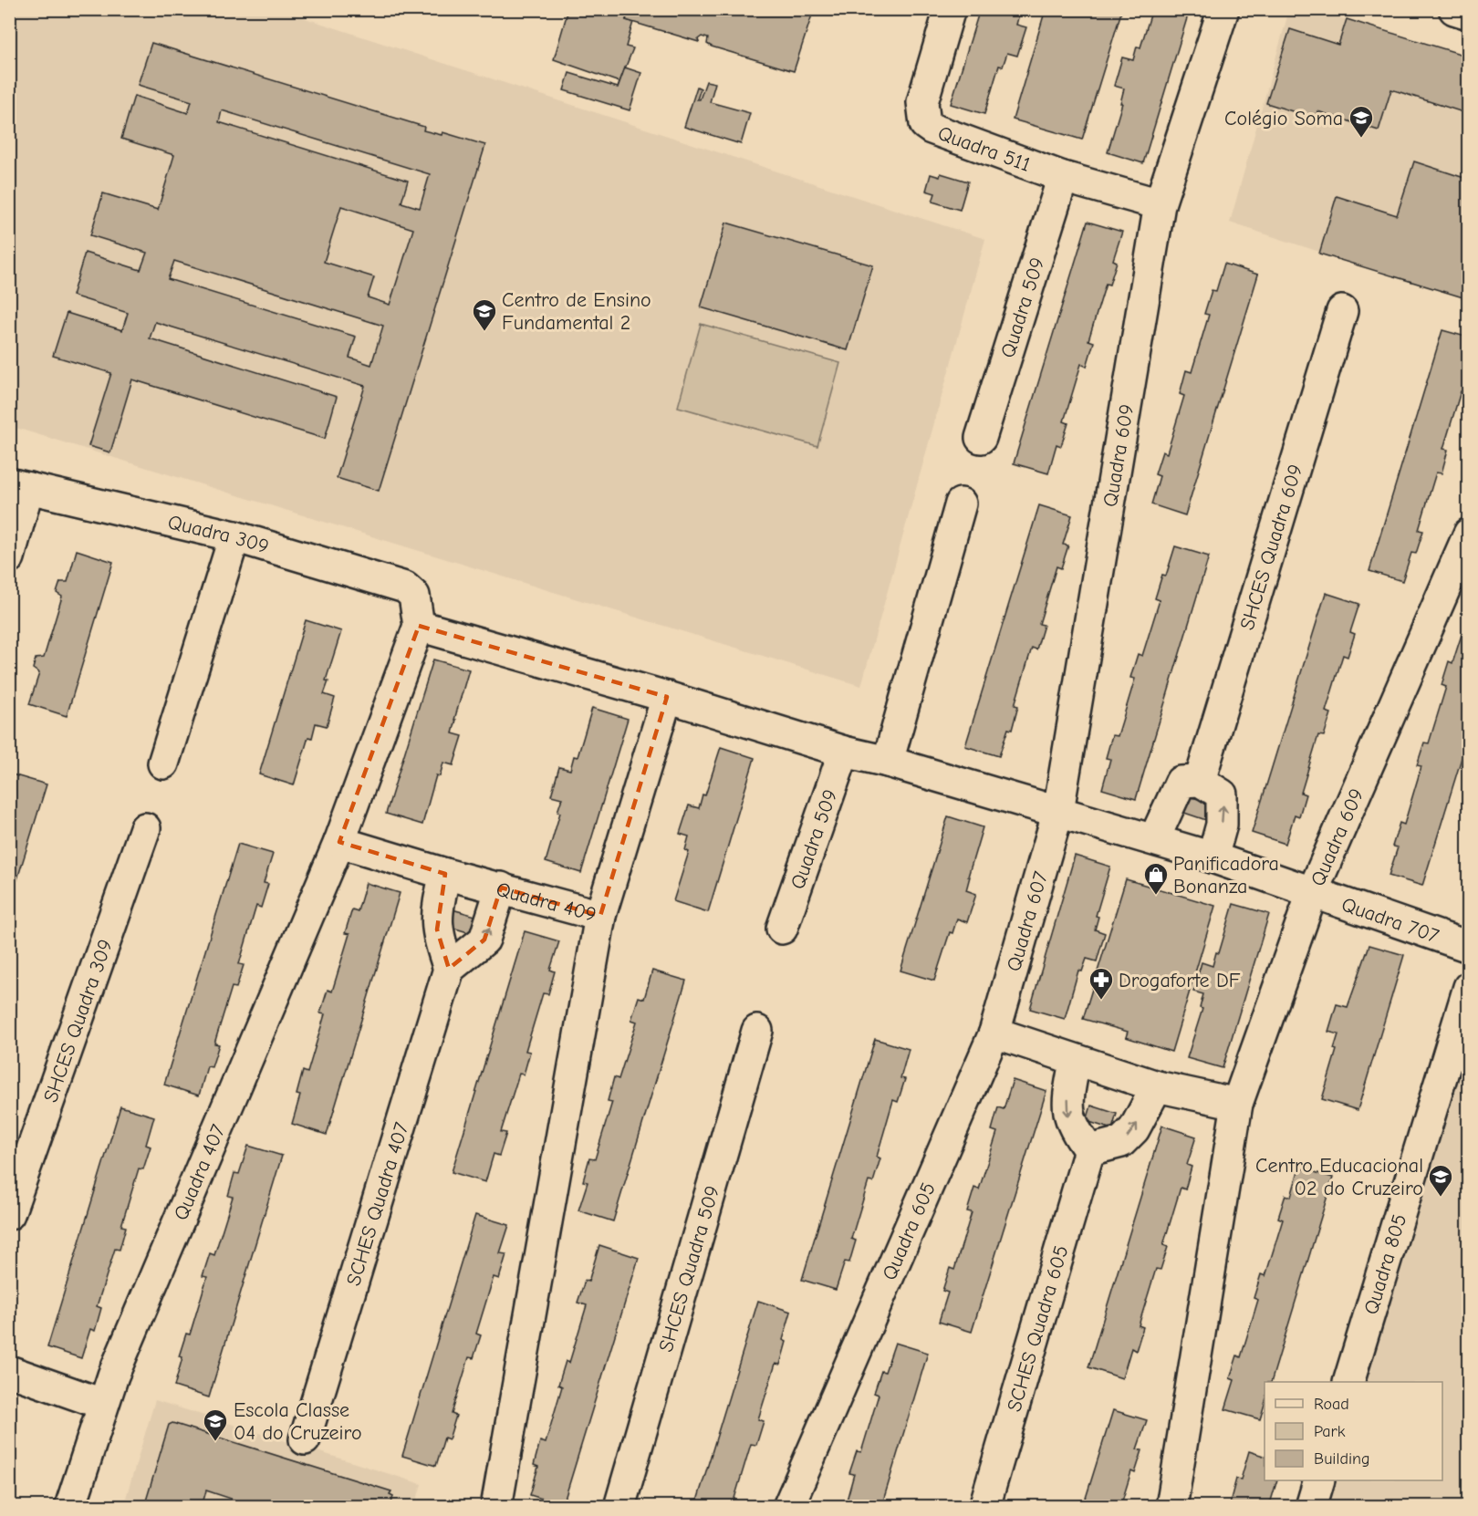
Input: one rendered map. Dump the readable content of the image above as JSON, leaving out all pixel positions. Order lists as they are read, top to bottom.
{
  "streets": {
    "street": [
      "Quadra 511",
      "Quadra 509",
      "Quadra 609",
      "Quadra 309",
      "SHCES Quadra 609",
      "Quadra 409",
      "Quadra 707",
      "Quadra 607",
      "SHCES Quadra 309",
      "Quadra 407",
      "SCHES Quadra 407",
      "Quadra 605",
      "Quadra 805",
      "SHCES Quadra 509",
      "SCHES Quadra 605"
    ]
  },
  "crossings": [
    ["Quadra 511", "Quadra 509"],
    ["Quadra 511", "Quadra 609"],
    ["Quadra 609", "Quadra 707"],
    ["Quadra 609", "Quadra 607"],
    ["Quadra 409", "Quadra 407"],
    ["Quadra 607", "Quadra 605"]
  ],
  "places": {
    "school or university": [
      "Colégio Soma",
      "Centro de Ensino Fundamental 2",
      "Centro Educacional 02 do Cruzeiro",
      "Escola Classe 04 do Cruzeiro"
    ],
    "shop": ["Panificadora Bonanza"],
    "pharmacy": ["Drogaforte DF"]
  },
  "legend": ["Road", "Park", "Building"]
}
